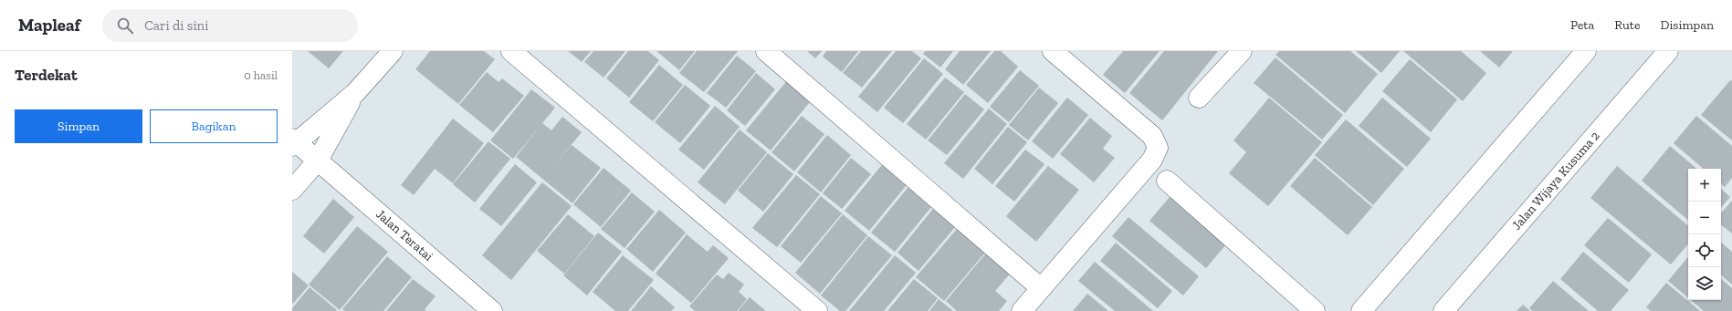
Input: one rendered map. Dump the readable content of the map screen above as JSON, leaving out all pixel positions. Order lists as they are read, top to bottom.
{
  "streets": {
    "street": ["Jalan Wijaya Kusuma 2", "Jalan Teratai"]
  },
  "page": {
    "header": "Mapleaf",
    "search": "Cari di sini",
    "nav": ["Peta", "Rute", "Disimpan"],
    "heading": ["Terdekat", "0 hasil"],
    "buttons": ["Simpan", "Bagikan"],
    "map_buttons": ["+", "−"]
  }
}
